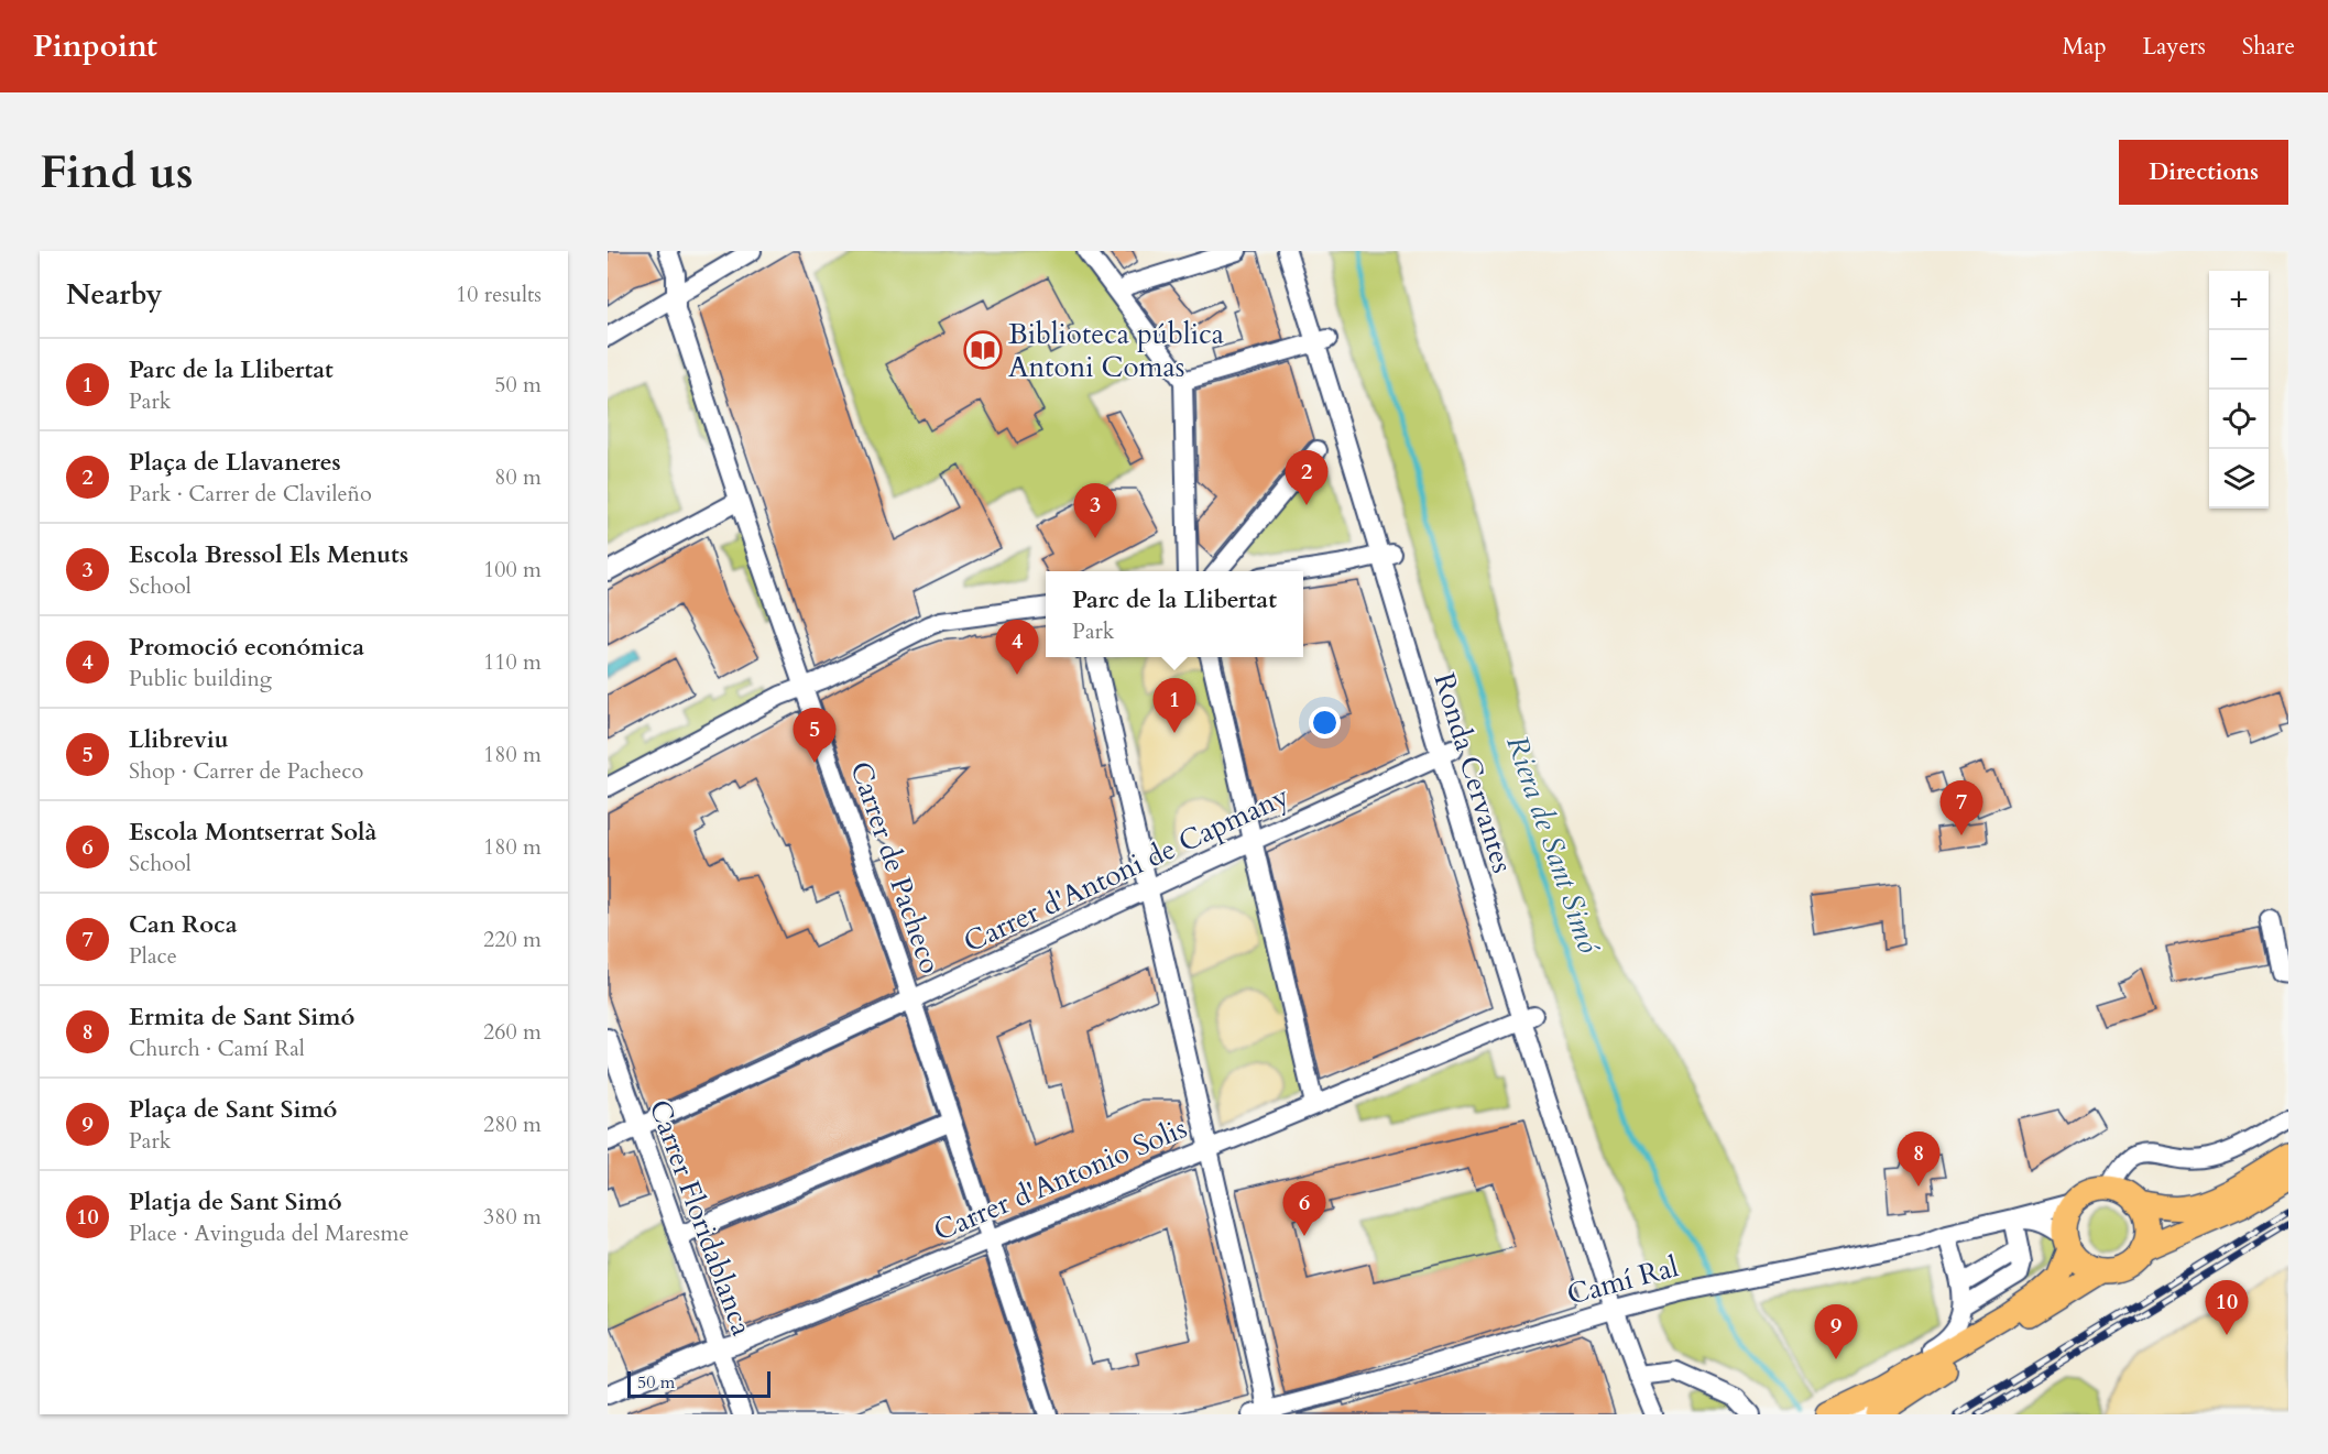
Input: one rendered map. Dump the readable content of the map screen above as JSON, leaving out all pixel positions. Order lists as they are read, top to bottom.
{
  "streets": {
    "street": [
      "Ronda Cervantes",
      "Carrer de Pacheco",
      "Carrer d'Antoni de Capmany",
      "Carrer d'Antonio Solis",
      "Carrer Floridablanca",
      "Camí Ral"
    ]
  },
  "crossings": [
    ["Ronda Cervantes", "Carrer d'Antoni de Capmany"],
    ["Ronda Cervantes", "Carrer d'Antonio Solis"],
    ["Ronda Cervantes", "Camí Ral"],
    ["Carrer de Pacheco", "Carrer d'Antoni de Capmany"],
    ["Carrer de Pacheco", "Carrer d'Antonio Solis"],
    ["Carrer d'Antoni de Capmany", "Carrer Floridablanca"],
    ["Carrer d'Antonio Solis", "Carrer Floridablanca"]
  ],
  "water": ["Riera de Sant Simó"],
  "places": {
    "library": ["Biblioteca pública Antoni Comas"]
  },
  "scale_bar": "50 m",
  "page": {
    "header": "Pinpoint",
    "nav": ["Map", "Layers", "Share"],
    "buttons": "Directions",
    "title": "Find us",
    "heading": ["Nearby", "10 results"],
    "map_buttons": ["+", "−"],
    "list": [
      {
        "mark": "1",
        "name": "Parc de la Llibertat",
        "note": "Park",
        "value": "50 m"
      },
      {
        "mark": "2",
        "name": "Plaça de Llavaneres",
        "note": "Park · Carrer de Clavileño",
        "value": "80 m"
      },
      {
        "mark": "3",
        "name": "Escola Bressol Els Menuts",
        "note": "School",
        "value": "100 m"
      },
      {
        "mark": "4",
        "name": "Promoció económica",
        "note": "Public building",
        "value": "110 m"
      },
      {
        "mark": "5",
        "name": "Llibreviu",
        "note": "Shop · Carrer de Pacheco",
        "value": "180 m"
      },
      {
        "mark": "6",
        "name": "Escola Montserrat Solà",
        "note": "School",
        "value": "180 m"
      },
      {
        "mark": "7",
        "name": "Can Roca",
        "note": "Place",
        "value": "220 m"
      },
      {
        "mark": "8",
        "name": "Ermita de Sant Simó",
        "note": "Church · Camí Ral",
        "value": "260 m"
      },
      {
        "mark": "9",
        "name": "Plaça de Sant Simó",
        "note": "Park",
        "value": "280 m"
      },
      {
        "mark": "10",
        "name": "Platja de Sant Simó",
        "note": "Place · Avinguda del Maresme",
        "value": "380 m"
      }
    ],
    "pins": [
      "2",
      "3",
      "4",
      "1",
      "5",
      "7",
      "8",
      "6",
      "10",
      "9"
    ],
    "popup": ["Parc de la Llibertat", "Park"],
    "scale": "50 m"
  }
}
